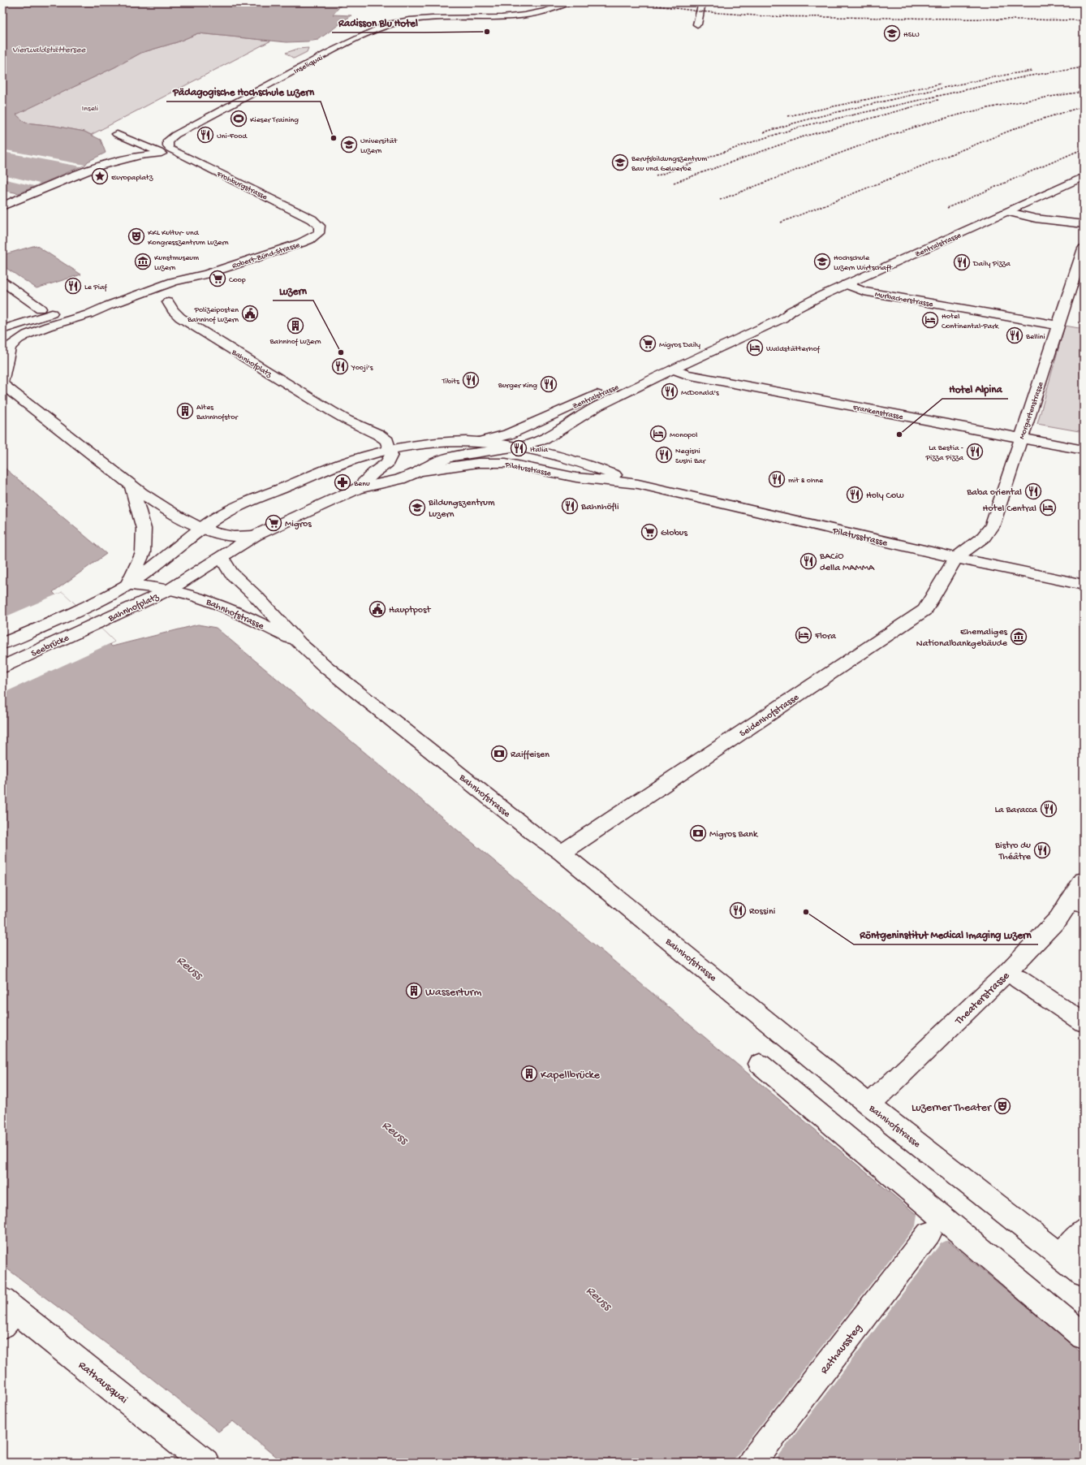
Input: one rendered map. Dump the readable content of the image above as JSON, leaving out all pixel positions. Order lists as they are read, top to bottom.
{
  "streets": {
    "street": [
      "Inseliquai",
      "Frohburgstrasse",
      "Zentralstrasse",
      "Robert-Zünd-Strasse",
      "Murbacherstrasse",
      "Bahnhofplatz",
      "Morgartenstrasse",
      "Frankenstrasse",
      "Pilatusstrasse",
      "Bahnhofstrasse",
      "Seebrücke",
      "Seidenhofstrasse",
      "Theaterstrasse",
      "Rathaussteg",
      "Rathausquai"
    ]
  },
  "crossings": [
    ["Inseliquai", "Frohburgstrasse"],
    ["Frohburgstrasse", "Robert-Zünd-Strasse"],
    ["Zentralstrasse", "Murbacherstrasse"],
    ["Zentralstrasse", "Bahnhofplatz"],
    ["Zentralstrasse", "Frankenstrasse"],
    ["Zentralstrasse", "Pilatusstrasse"],
    ["Robert-Zünd-Strasse", "Bahnhofplatz"],
    ["Murbacherstrasse", "Morgartenstrasse"],
    ["Bahnhofplatz", "Pilatusstrasse"],
    ["Bahnhofplatz", "Bahnhofstrasse"],
    ["Bahnhofplatz", "Seebrücke"],
    ["Morgartenstrasse", "Frankenstrasse"],
    ["Morgartenstrasse", "Pilatusstrasse"],
    ["Morgartenstrasse", "Seidenhofstrasse"],
    ["Pilatusstrasse", "Seidenhofstrasse"],
    ["Bahnhofstrasse", "Seidenhofstrasse"],
    ["Bahnhofstrasse", "Theaterstrasse"]
  ],
  "water": ["Vierwaldstättersee", "Reuss"],
  "parks": ["Inseli"],
  "places": {
    "other": [
      "Radisson Blu Hotel",
      "Pädagogische Hochschule Luzern",
      "Luzern",
      "Hotel Alpina",
      "Röntgeninstitut Medical Imaging Luzern"
    ],
    "school or university": [
      "HSLU",
      "Universität Luzern",
      "Berufsbildungszentrum Bau und Gewerbe",
      "Hochschule Luzern Wirtschaft",
      "Bildungszentrum Luzern"
    ],
    "sports": ["Kieser Training"],
    "restaurant": [
      "Uni-Food",
      "Daily Pizza",
      "Le Piaf",
      "Bellini",
      "Yooji's",
      "Tibits",
      "Burger King",
      "McDonald's",
      "Italia",
      "La Bestia - Pizza Pizza",
      "Negishi Sushi Bar",
      "mit & ohne",
      "Baba oriental",
      "Holy Cow",
      "Bahnhöfli",
      "BACiO della MAMMA",
      "La Baracca",
      "Bistro du Théâtre",
      "Rossini"
    ],
    "place": ["Europaplatz"],
    "theatre": ["KKL Kultur- und Kongresszentrum Luzern", "Luzerner Theater"],
    "museum": ["Kunstmuseum Luzern", "Ehemaliges Nationalbankgebäude"],
    "supermarket": [
      "Coop",
      "Migros Daily",
      "Migros",
      "Globus"
    ],
    "public building": ["Polizeiposten Bahnhof Luzern", "Hauptpost"],
    "hotel": [
      "Hotel Continental-Park",
      "Waldstätterhof",
      "Monopol",
      "Hotel Central",
      "Flora"
    ],
    "building": [
      "Bahnhof Luzern",
      "Altes Bahnhofstor",
      "Wasserturm",
      "Kapellbrücke"
    ],
    "pharmacy": ["Benu"],
    "bank": ["Raiffeisen", "Migros Bank"]
  }
}
